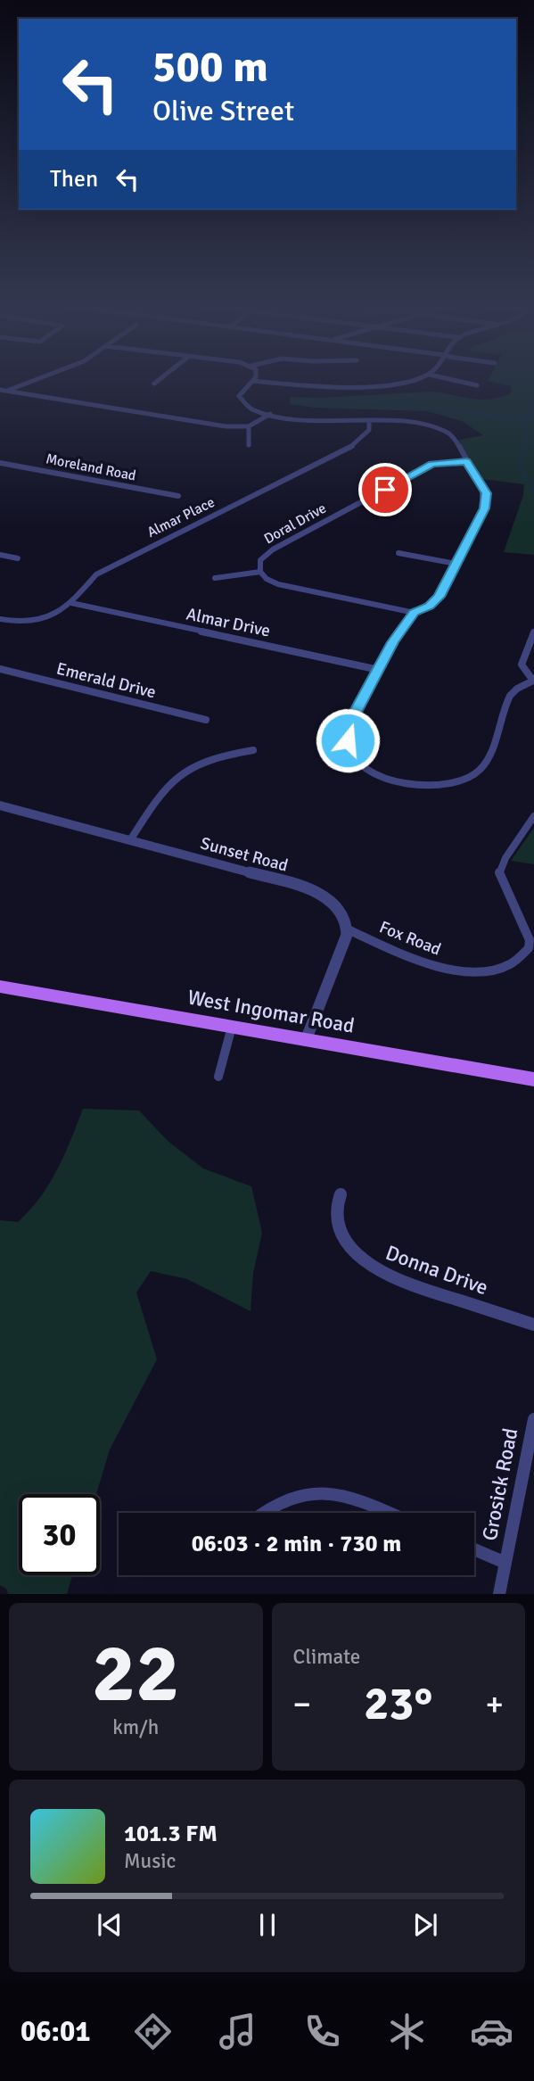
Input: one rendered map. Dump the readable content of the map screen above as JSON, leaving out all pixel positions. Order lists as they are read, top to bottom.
{
  "streets": {
    "main road": ["West Ingomar Road"],
    "street": [
      "Moreland Road",
      "Almar Place",
      "Doral Drive",
      "Almar Drive",
      "Emerald Drive",
      "Sunset Road",
      "Fox Road",
      "Donna Drive",
      "Grosick Road"
    ]
  },
  "crossings": [
    ["Almar Place", "Almar Drive"],
    ["Sunset Road", "Fox Road"]
  ],
  "page": {
    "turn": ["500 m", "Olive Street"],
    "then": "Then",
    "limit": "30",
    "trip": "06:03 · 2 min · 730 m",
    "tile": [
      ["22", "km/h"],
      "Climate"
    ],
    "heat": ["−", "23°", "+"],
    "song": ["101.3 FM", "Music"],
    "tabs": "06:01"
  }
}
